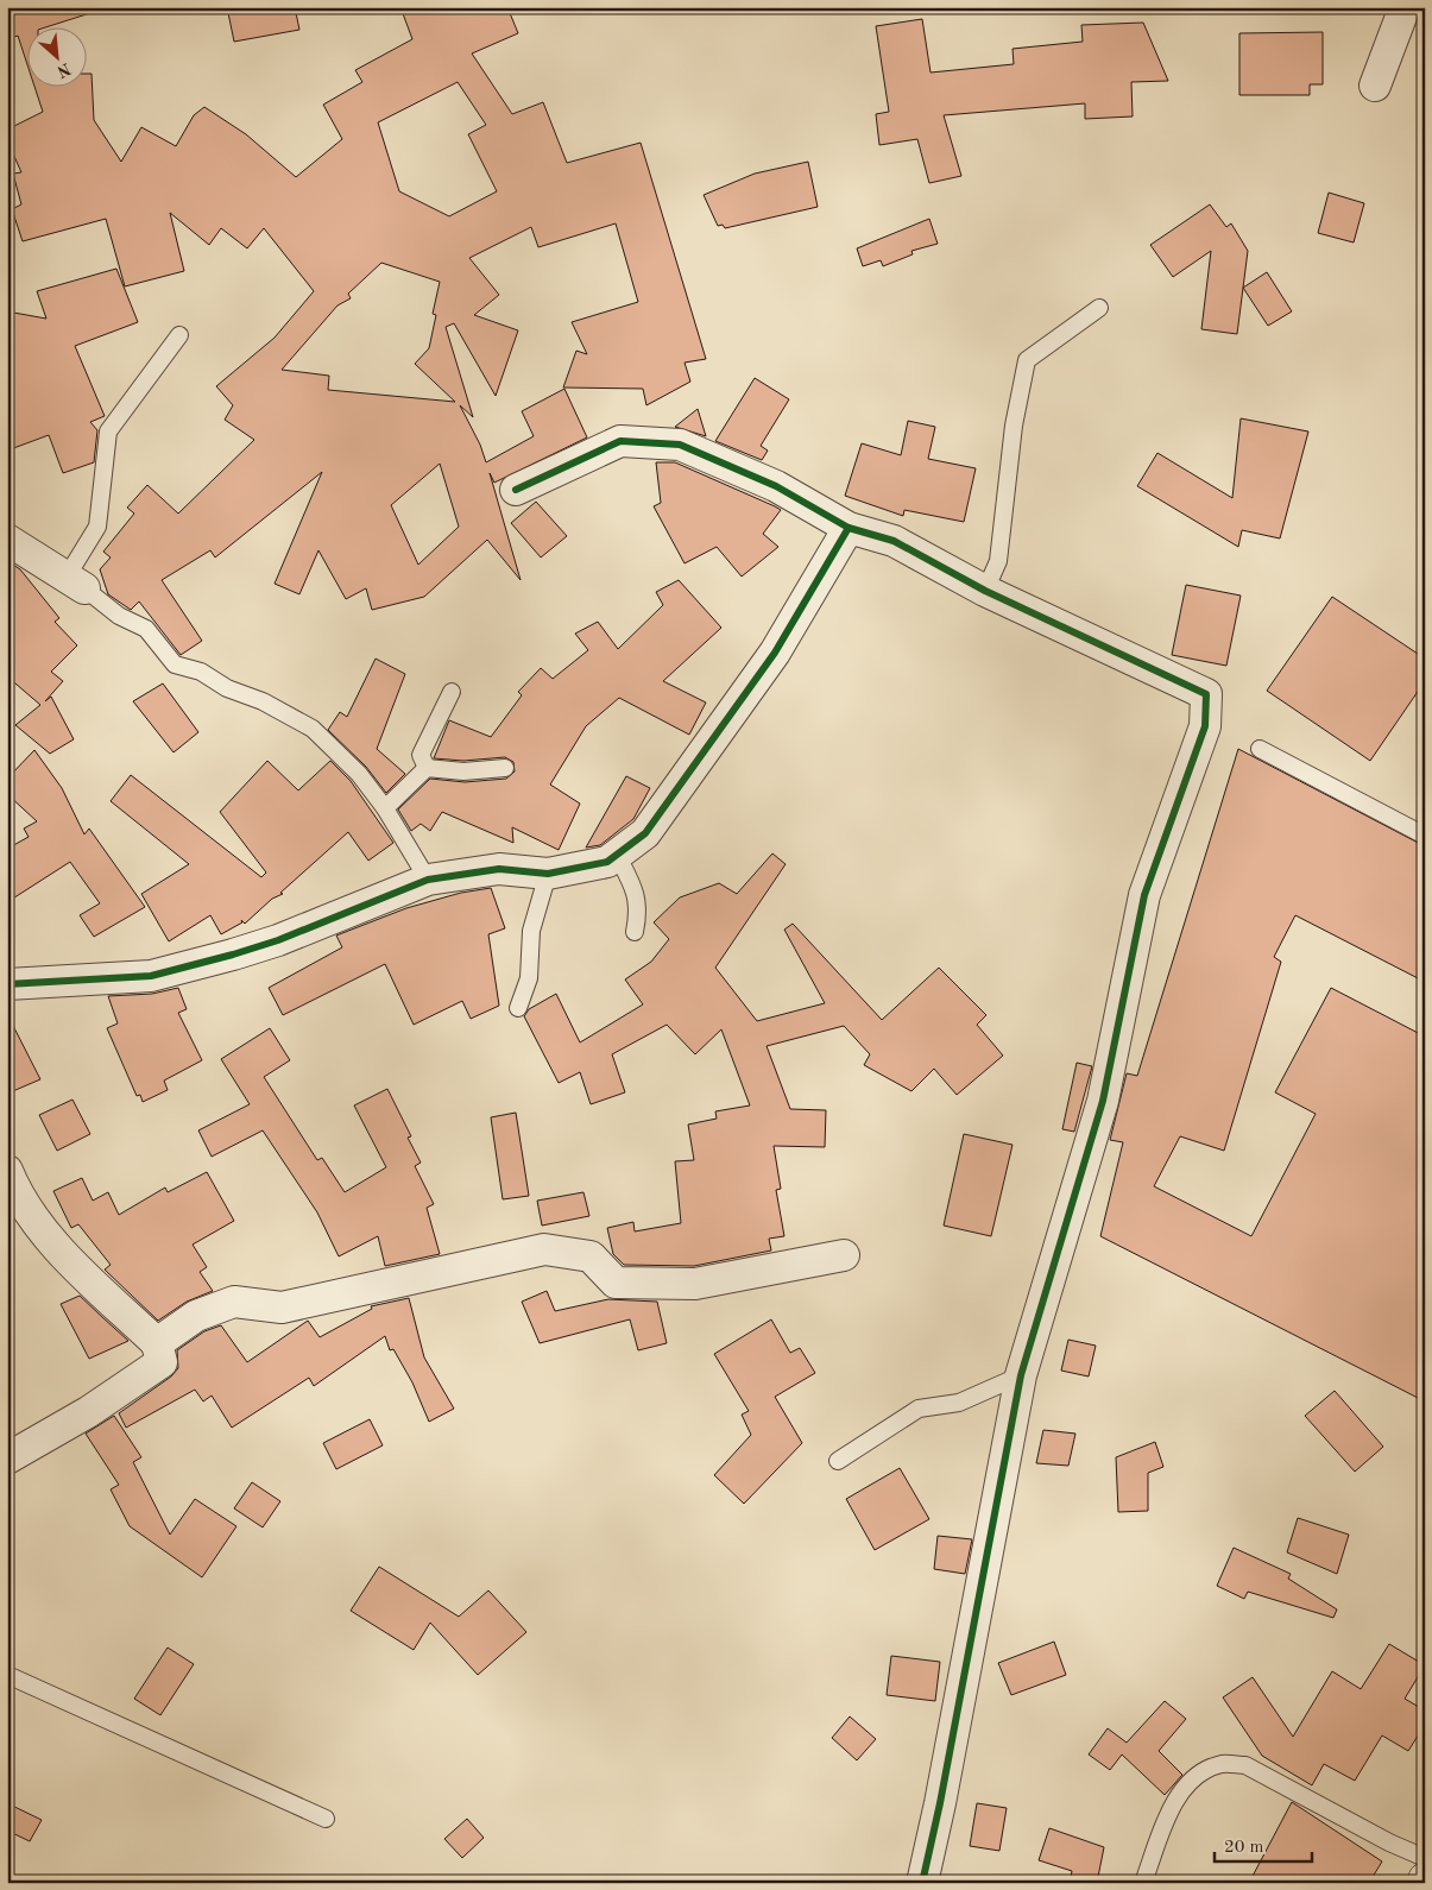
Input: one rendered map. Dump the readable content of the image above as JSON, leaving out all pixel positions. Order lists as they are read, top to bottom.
{
  "scale_bar": "20 m",
  "north": "bottom right"
}
